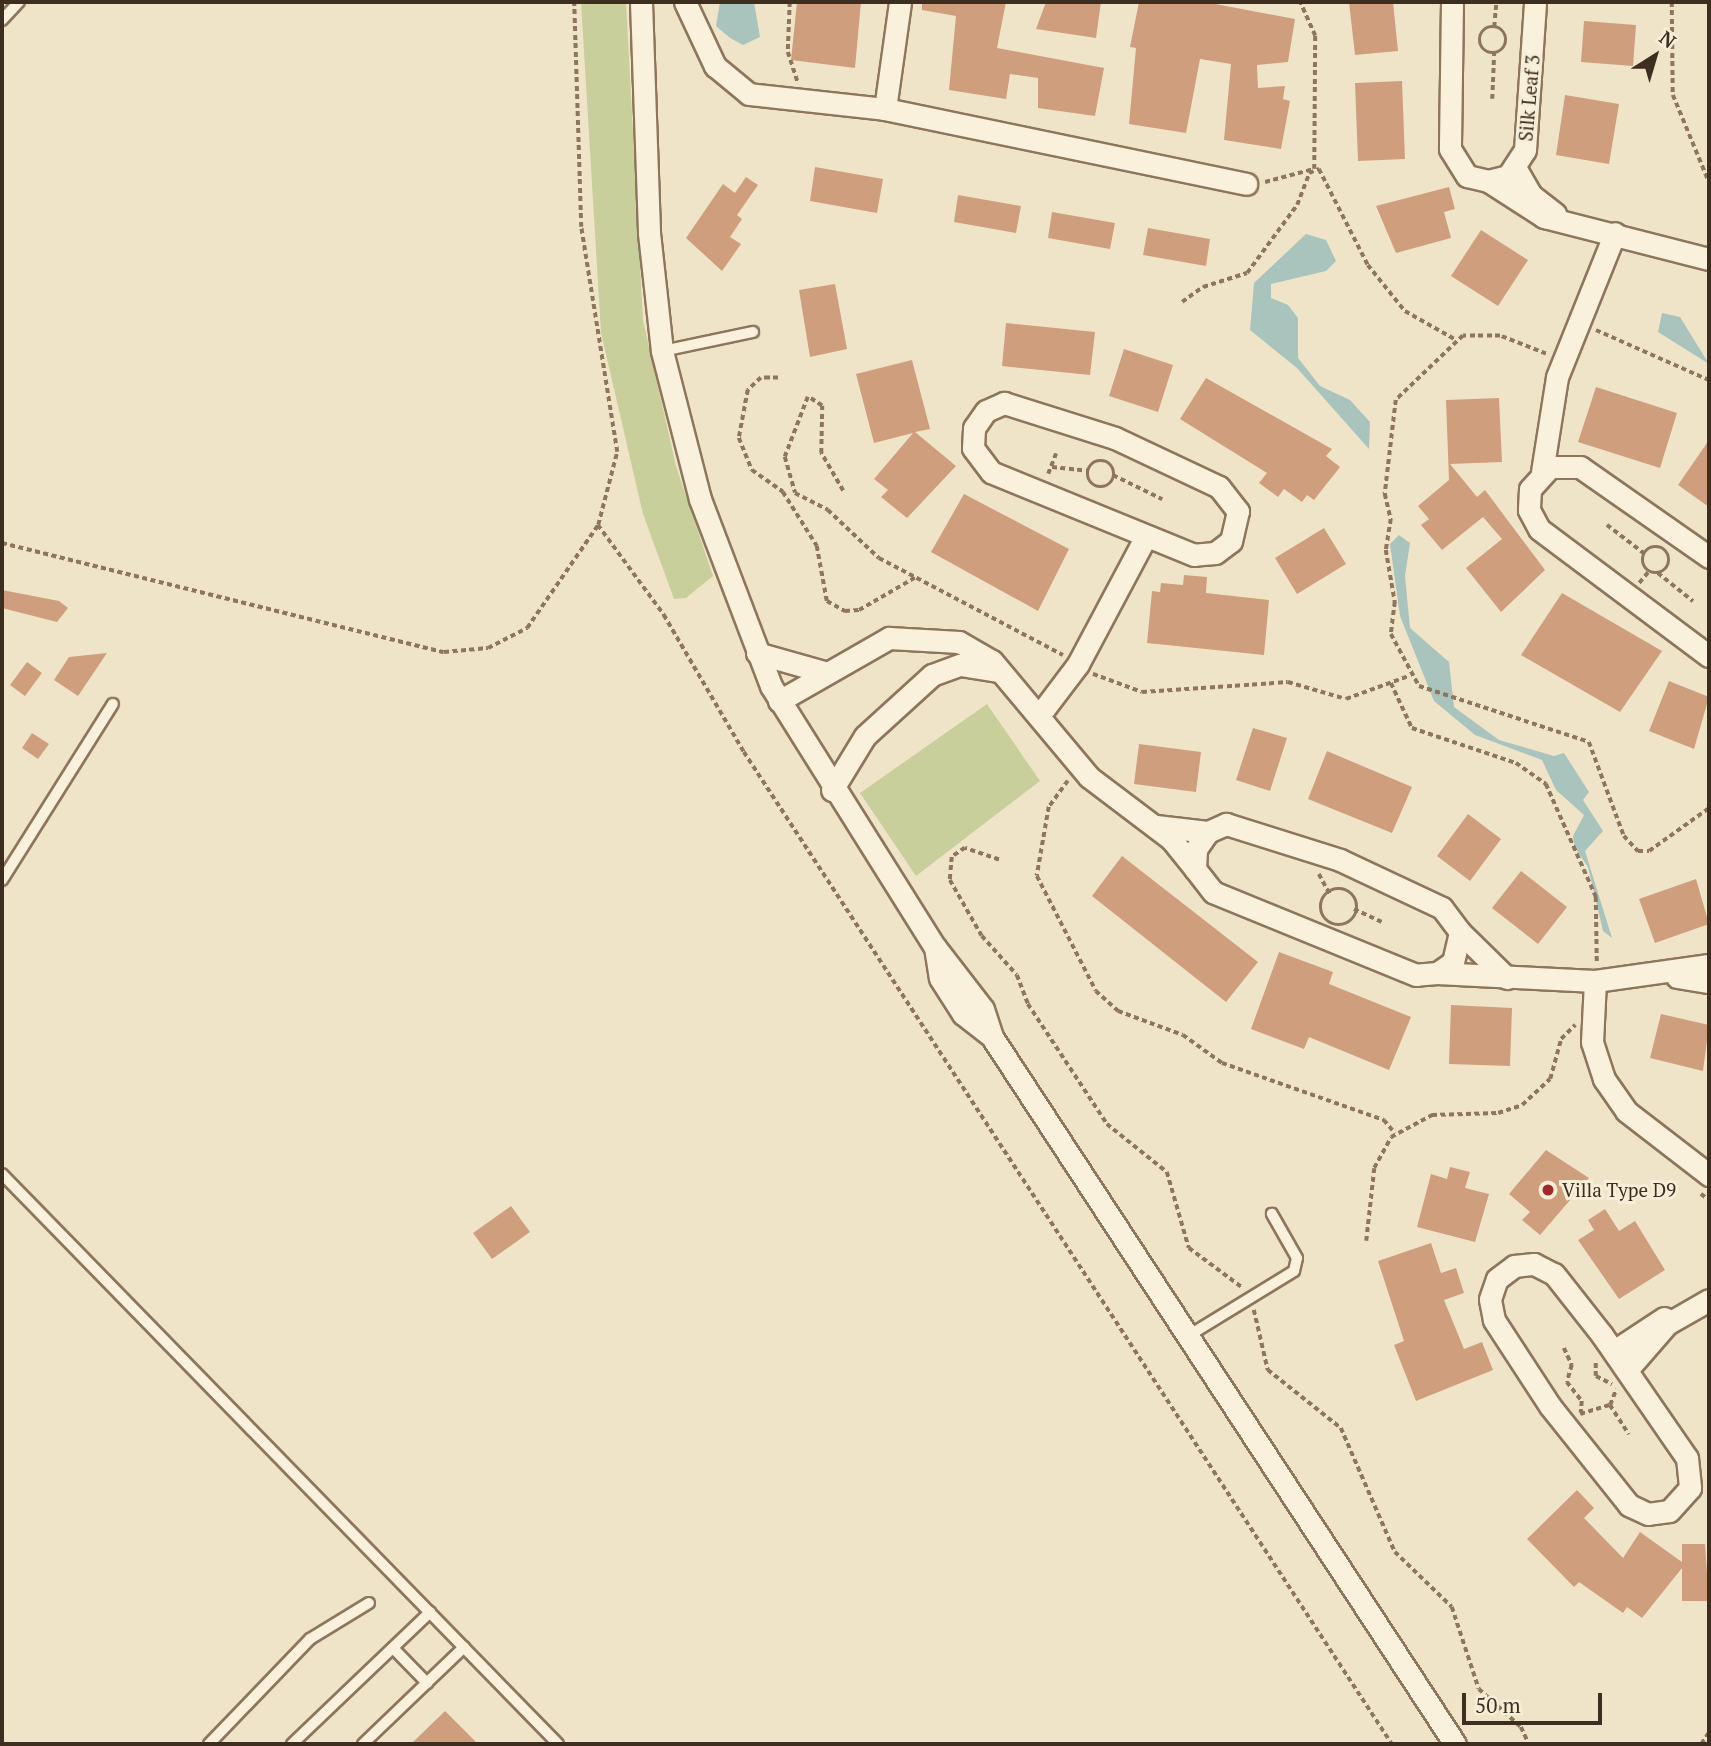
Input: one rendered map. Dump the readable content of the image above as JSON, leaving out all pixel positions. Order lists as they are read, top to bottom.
{
  "streets": {
    "street": ["Silk Leaf 3"]
  },
  "places": ["Villa Type D9"],
  "scale_bar": "50 m",
  "north": "top right"
}
